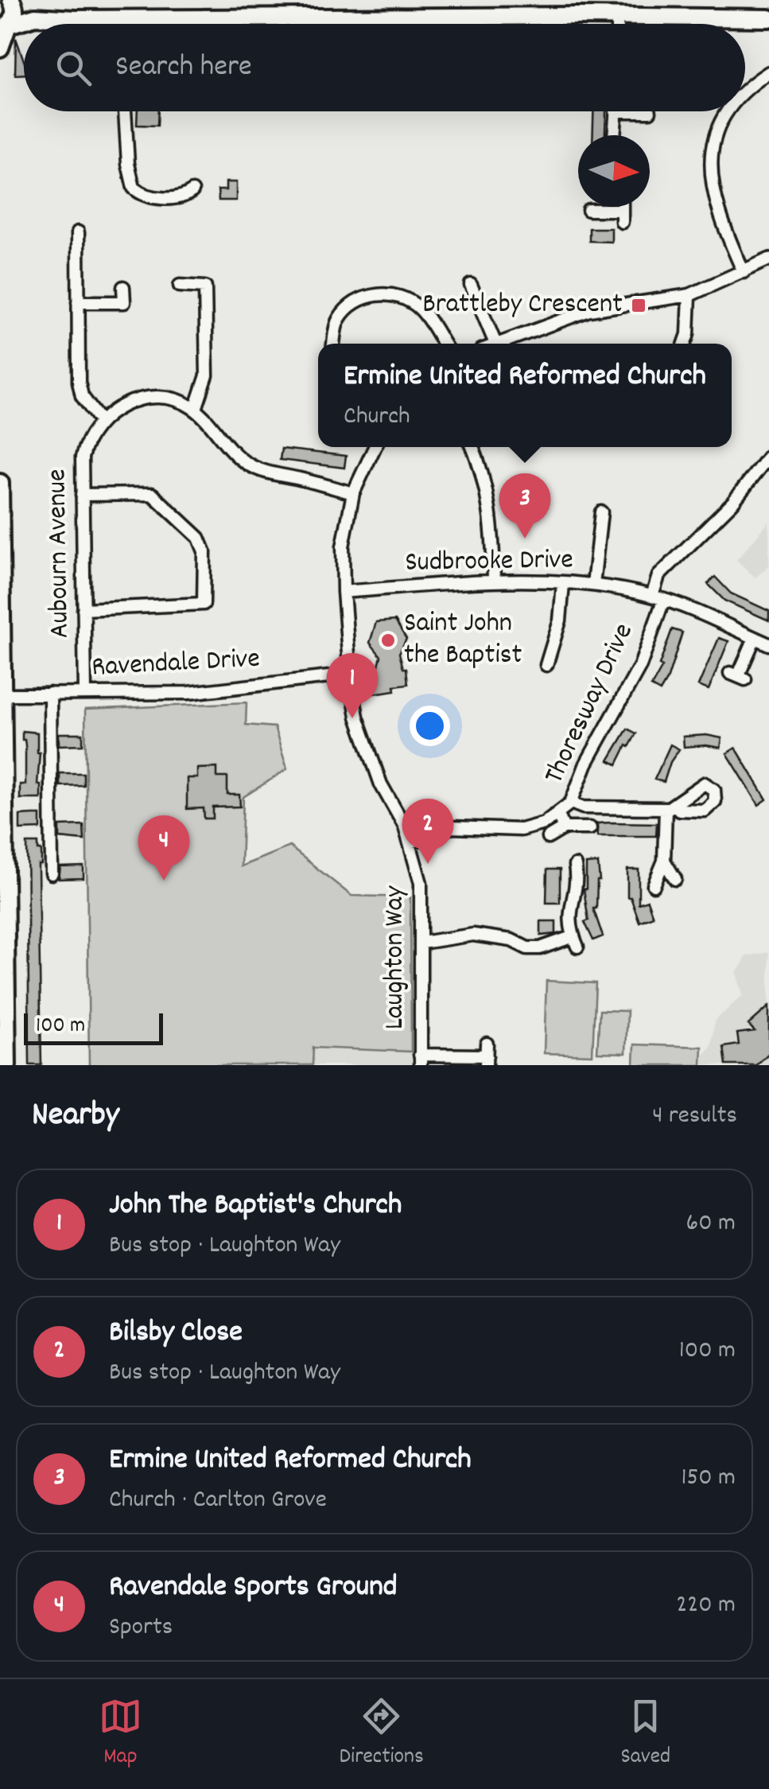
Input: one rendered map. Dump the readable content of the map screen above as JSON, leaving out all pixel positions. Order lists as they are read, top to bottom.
{
  "streets": {
    "street": [
      "Aubourn Avenue",
      "Sudbrooke Drive",
      "Ravendale Drive",
      "Thoresway Drive",
      "Laughton Way"
    ]
  },
  "crossings": [
    ["Aubourn Avenue", "Ravendale Drive"],
    ["Sudbrooke Drive", "Thoresway Drive"],
    ["Sudbrooke Drive", "Laughton Way"],
    ["Ravendale Drive", "Laughton Way"],
    ["Thoresway Drive", "Laughton Way"]
  ],
  "places": {
    "transit": ["Brattleby Crescent"],
    "other": ["Saint John the Baptist"]
  },
  "scale_bar": "100 m",
  "north": "right",
  "page": {
    "search": "Search here",
    "popup": ["Ermine United Reformed Church", "Church"],
    "pins": [
      "3",
      "1",
      "2",
      "4"
    ],
    "scale": "100 m",
    "heading": ["Nearby", "4 results"],
    "list": [
      {
        "mark": "1",
        "name": "John The Baptist's Church",
        "note": "Bus stop · Laughton Way",
        "value": "60 m"
      },
      {
        "mark": "2",
        "name": "Bilsby Close",
        "note": "Bus stop · Laughton Way",
        "value": "100 m"
      },
      {
        "mark": "3",
        "name": "Ermine United Reformed Church",
        "note": "Church · Carlton Grove",
        "value": "150 m"
      },
      {
        "mark": "4",
        "name": "Ravendale Sports Ground",
        "note": "Sports",
        "value": "220 m"
      }
    ],
    "nav": ["Map", "Directions", "Saved"]
  }
}
